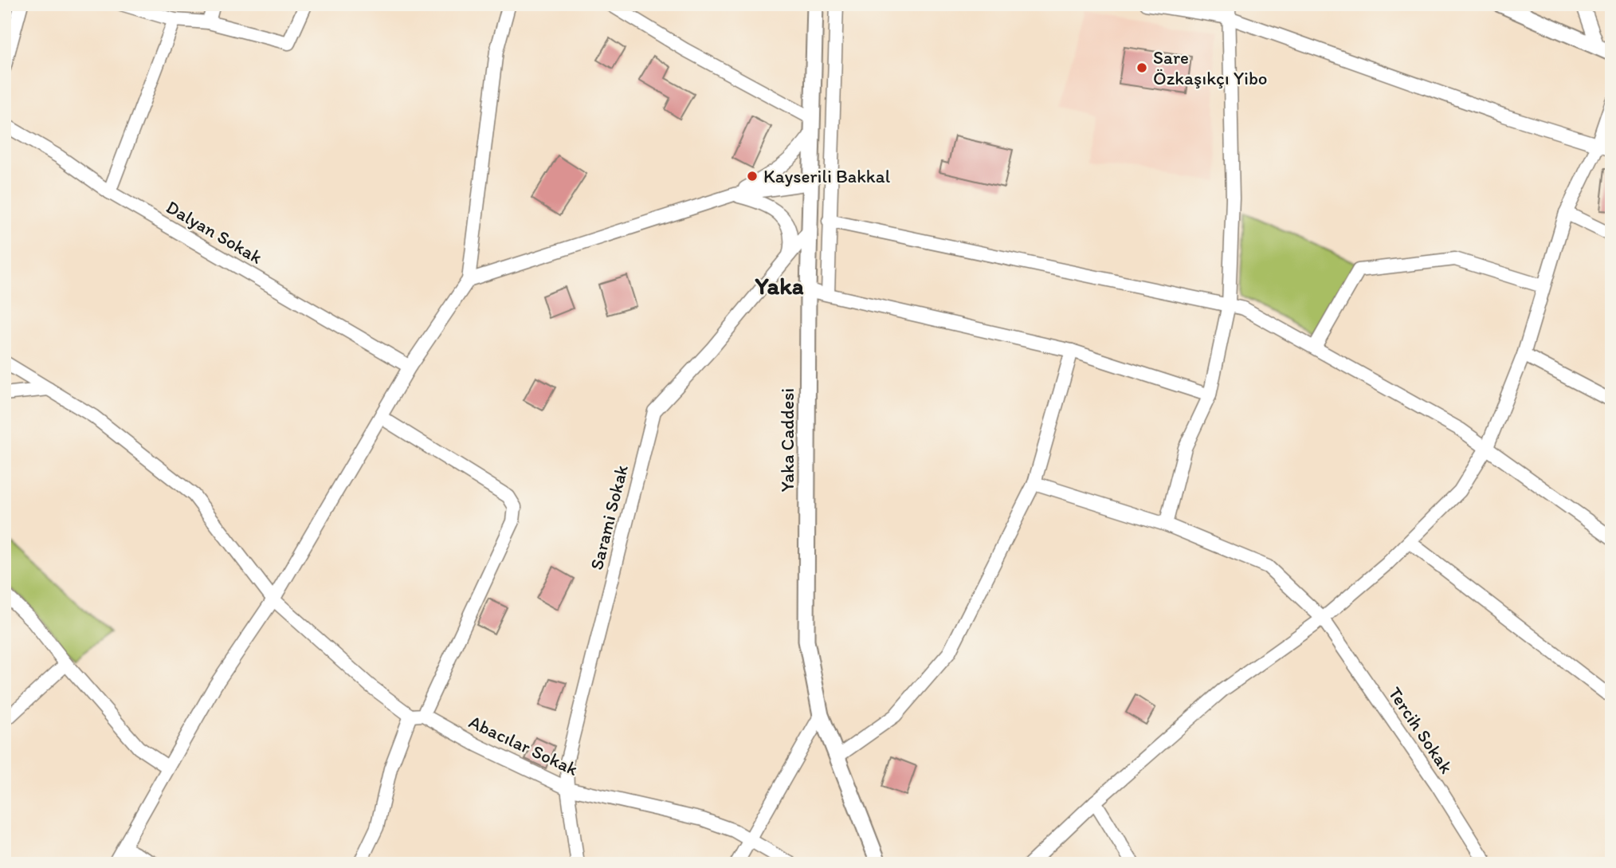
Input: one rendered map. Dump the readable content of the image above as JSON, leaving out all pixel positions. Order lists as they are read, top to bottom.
{
  "streets": {
    "street": [
      "Dalyan Sokak",
      "Yaka Caddesi",
      "Sarami Sokak",
      "Tercih Sokak",
      "Abacılar Sokak"
    ]
  },
  "crossings": [
    ["Yaka Caddesi", "Sarami Sokak"],
    ["Sarami Sokak", "Abacılar Sokak"]
  ],
  "districts": ["Yaka"],
  "places": ["Sare Özkaşıkçı Yibo", "Kayserili Bakkal"]
}
